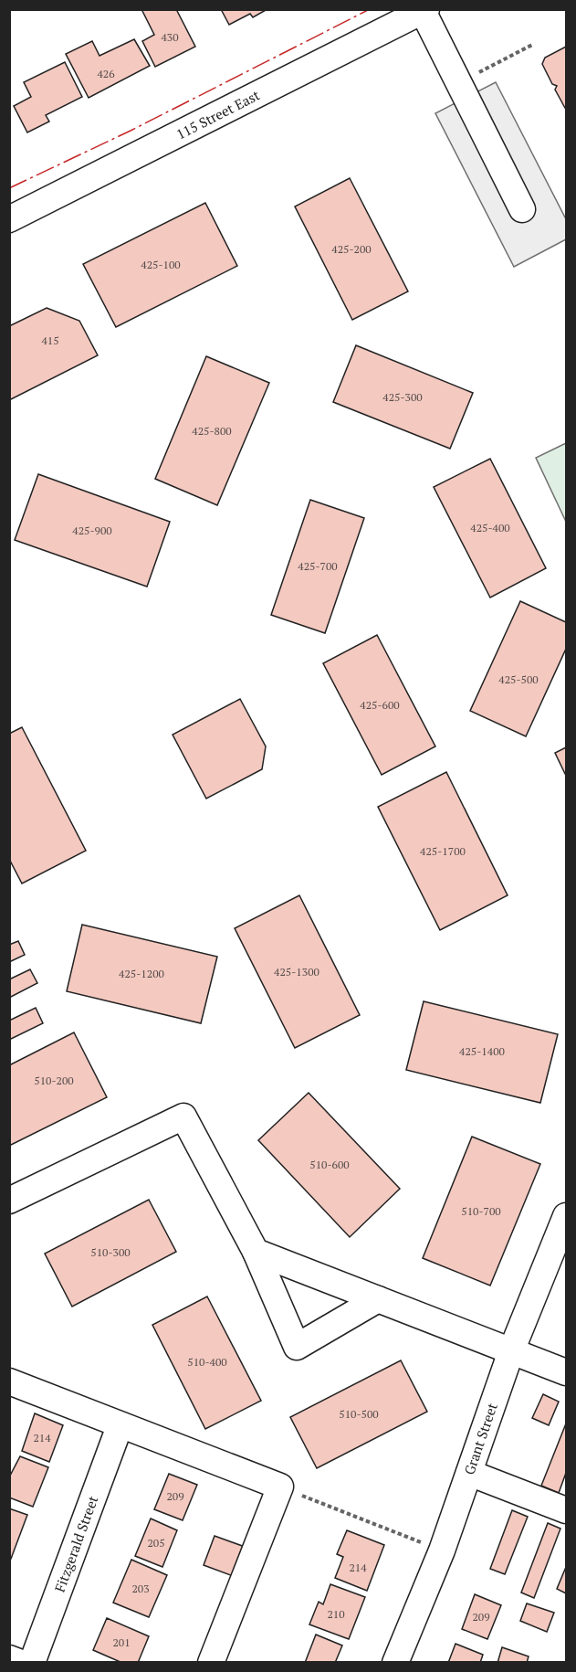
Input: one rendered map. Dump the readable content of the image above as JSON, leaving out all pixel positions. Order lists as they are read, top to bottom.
{
  "streets": {
    "street": ["115 Street East", "Grant Street", "Fitzgerald Street"]
  },
  "house_numbers": [
    "430",
    "426",
    "425-200",
    "425-100",
    "415",
    "425-300",
    "425-800",
    "425-400",
    "425-900",
    "425-700",
    "425-500",
    "425-600",
    "425-1700",
    "425-1300",
    "425-1200",
    "425-1400",
    "510-200",
    "510-600",
    "510-700",
    "510-300",
    "510-400",
    "510-500",
    "214",
    "209",
    "205",
    "214",
    "203",
    "210",
    "209",
    "201"
  ]
}
